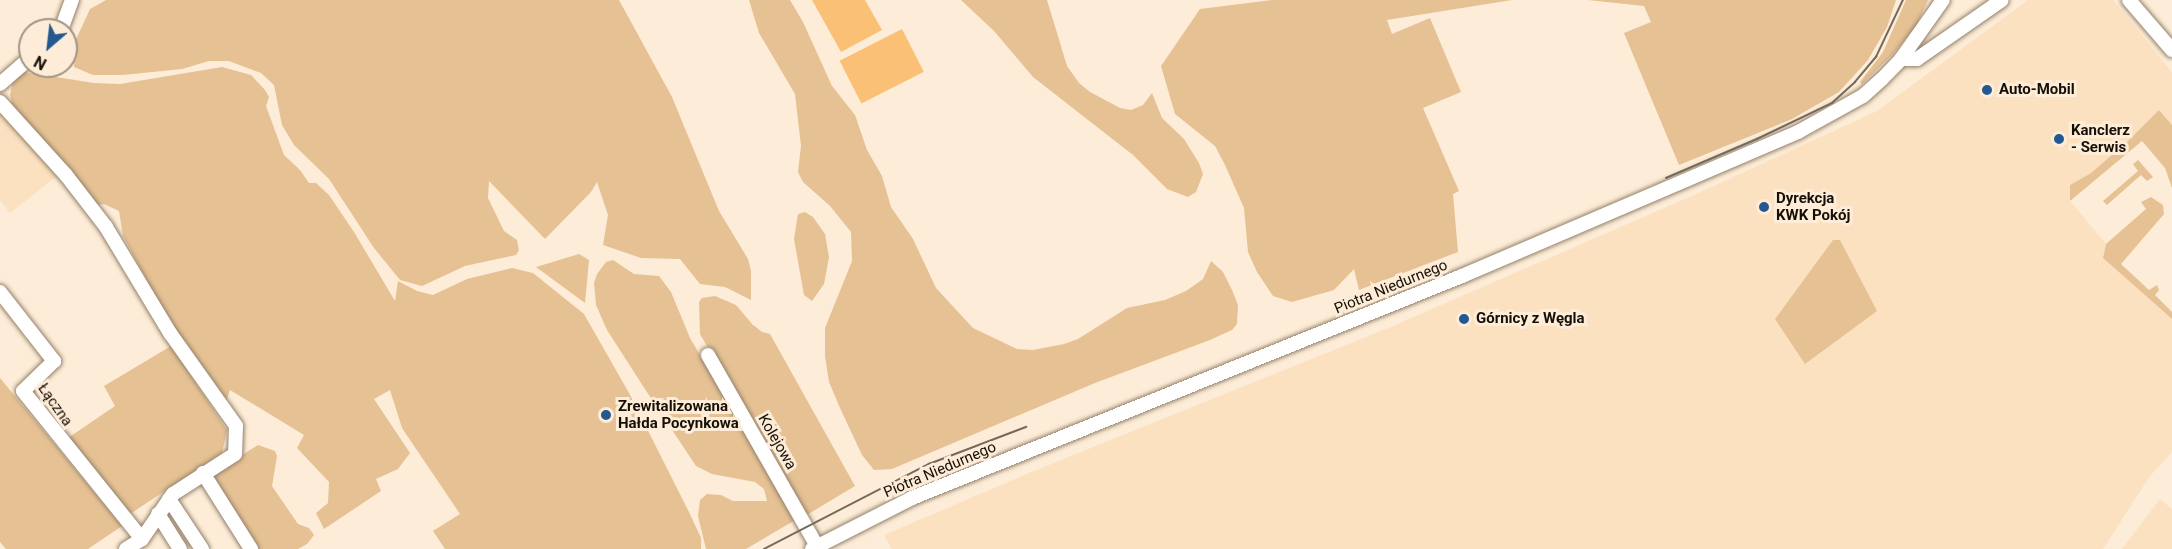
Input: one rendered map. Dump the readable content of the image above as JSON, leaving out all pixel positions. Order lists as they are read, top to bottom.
{
  "streets": {
    "street": ["Piotra Niedurnego", "Łączna", "Kolejowa"]
  },
  "crossings": [
    ["Piotra Niedurnego", "Kolejowa"]
  ],
  "places": [
    "Auto-Mobil",
    "Kanclerz - Serwis",
    "Dyrekcja KWK Pokój",
    "Górnicy z Węgla",
    "Zrewitalizowana Hałda Pocynkowa"
  ],
  "north": "bottom left"
}
